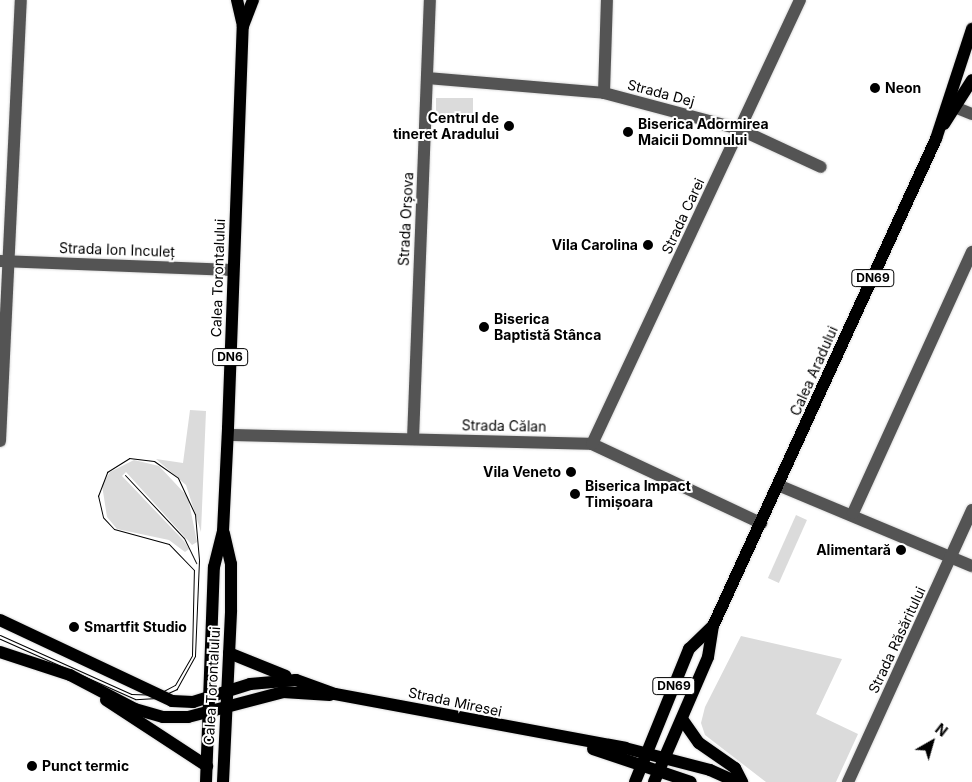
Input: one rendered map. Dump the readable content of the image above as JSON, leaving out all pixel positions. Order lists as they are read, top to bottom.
{
  "streets": {
    "main road": [
      "Calea Torontalului",
      "DN69",
      "DN6",
      "Calea Aradului",
      "Strada Miresei"
    ],
    "street": [
      "Strada Dej",
      "Strada Carei",
      "Strada Orșova",
      "Strada Ion Inculeț",
      "Strada Călan",
      "Strada Răsăritului"
    ]
  },
  "crossings": [
    ["Strada Dej", "Strada Carei"],
    ["Strada Dej", "Strada Orșova"],
    ["Strada Carei", "Strada Călan"],
    ["Strada Orșova", "Strada Călan"],
    ["Strada Ion Inculeț", "Calea Torontalului"],
    ["Calea Torontalului", "Strada Călan"],
    ["Calea Torontalului", "Strada Miresei"],
    ["Calea Aradului", "Strada Călan"],
    ["Calea Aradului", "Strada Miresei"]
  ],
  "places": [
    "Neon",
    "Centrul de tineret Aradului",
    "Biserica Adormirea Maicii Domnului",
    "Vila Carolina",
    "Biserica Baptistă Stânca",
    "Vila Veneto",
    "Biserica Impact Timișoara",
    "Alimentară",
    "Smartfit Studio",
    "Punct termic"
  ],
  "north": "top right"
}
